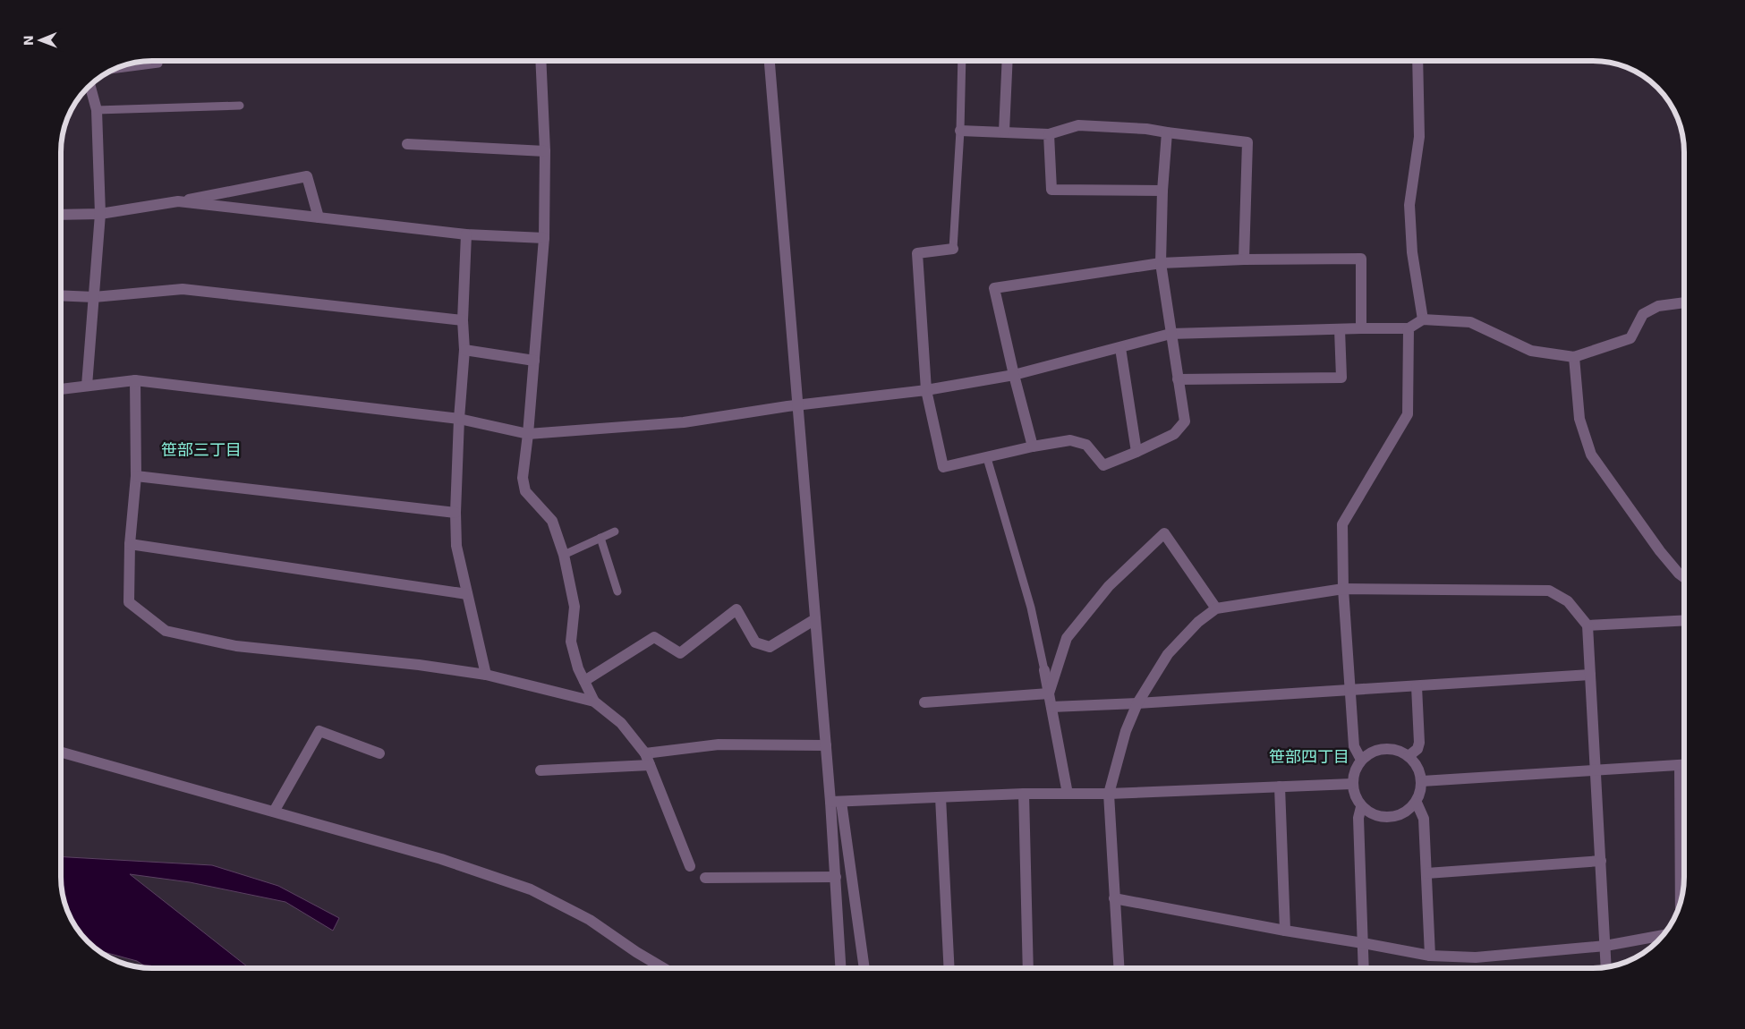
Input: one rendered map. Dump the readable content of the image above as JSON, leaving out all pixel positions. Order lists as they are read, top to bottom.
{
  "districts": ["笹部三丁目", "笹部四丁目"],
  "north": "left"
}
